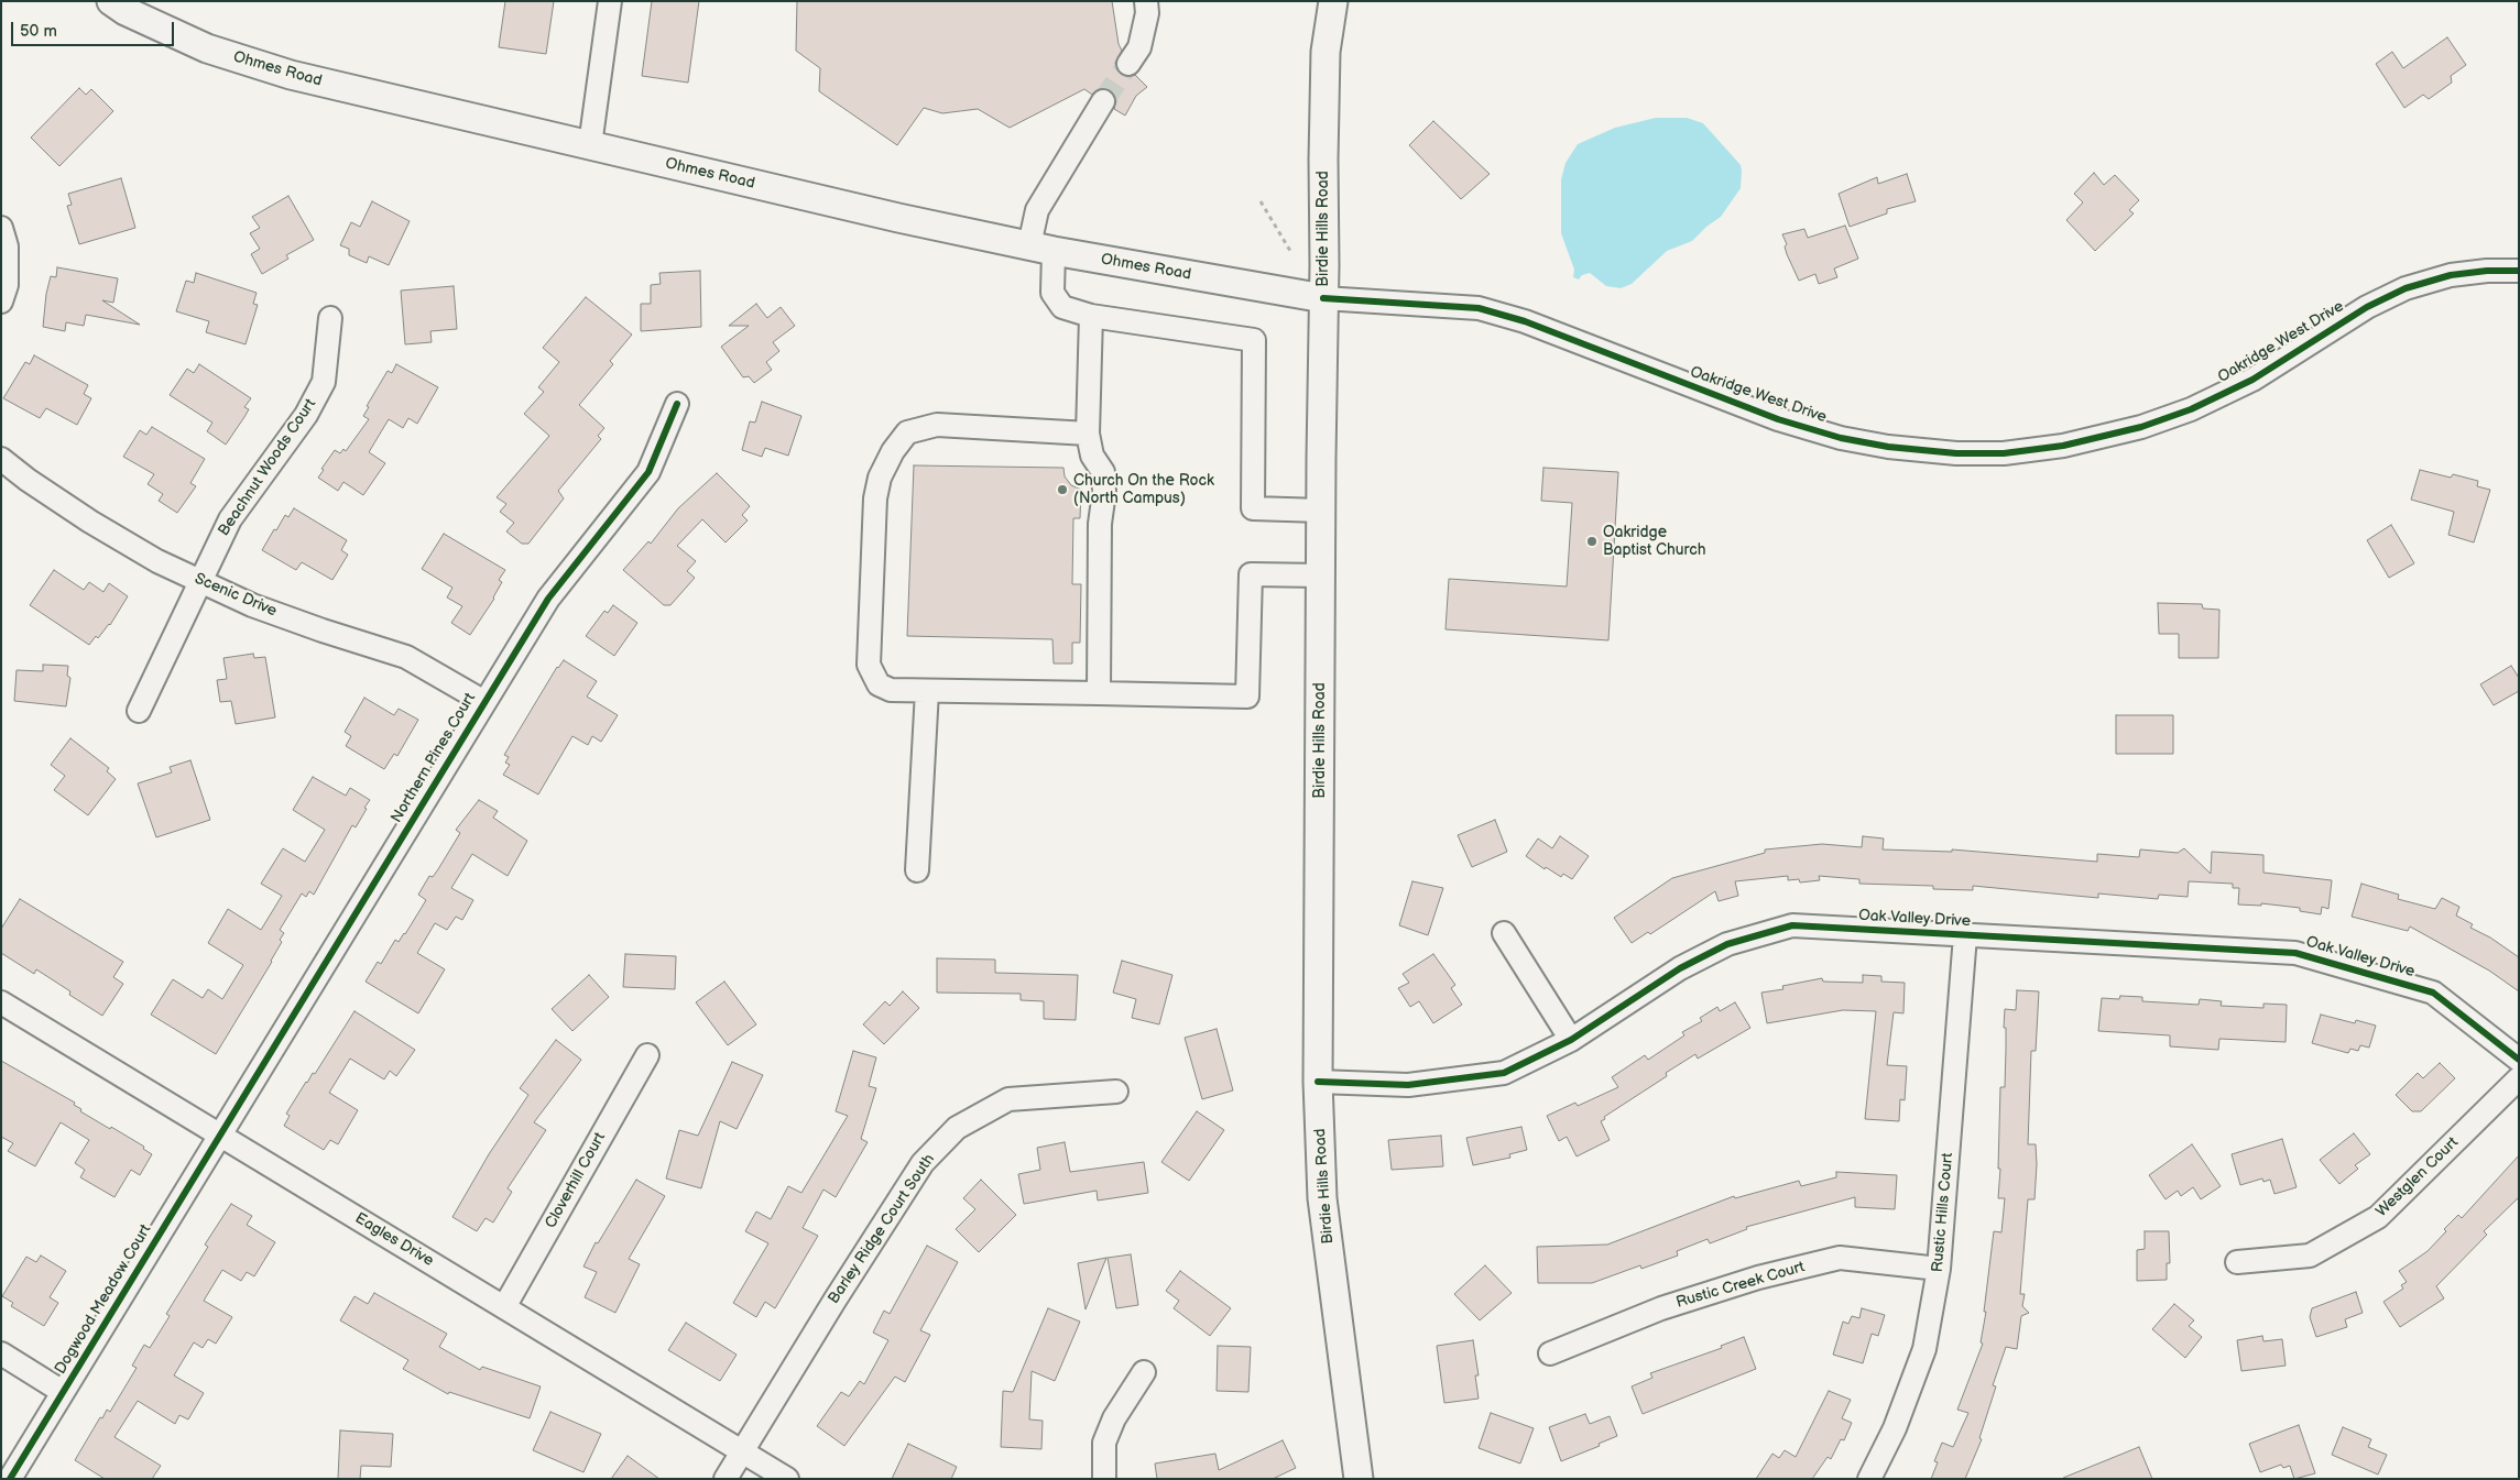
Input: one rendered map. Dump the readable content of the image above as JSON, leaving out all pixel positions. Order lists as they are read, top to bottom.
{
  "streets": {
    "main road": ["Ohmes Road", "Birdie Hills Road"],
    "street": [
      "Oakridge West Drive",
      "Beachnut Woods Court",
      "Scenic Drive",
      "Northern Pines Court",
      "Oak Valley Drive",
      "Westglen Court",
      "Cloverhill Court",
      "Rustic Hills Court",
      "Barley Ridge Court South",
      "Eagles Drive",
      "Rustic Creek Court",
      "Dogwood Meadow Court"
    ]
  },
  "crossings": [
    ["Ohmes Road", "Birdie Hills Road"],
    ["Ohmes Road", "Oakridge West Drive"],
    ["Birdie Hills Road", "Oakridge West Drive"],
    ["Birdie Hills Road", "Oak Valley Drive"],
    ["Beachnut Woods Court", "Scenic Drive"],
    ["Scenic Drive", "Northern Pines Court"],
    ["Northern Pines Court", "Eagles Drive"],
    ["Northern Pines Court", "Dogwood Meadow Court"],
    ["Oak Valley Drive", "Rustic Hills Court"],
    ["Cloverhill Court", "Eagles Drive"],
    ["Rustic Hills Court", "Rustic Creek Court"],
    ["Barley Ridge Court South", "Eagles Drive"],
    ["Eagles Drive", "Dogwood Meadow Court"]
  ],
  "places": ["Church On the Rock (North Campus)", "Oakridge Baptist Church"],
  "scale_bar": "50 m"
}
